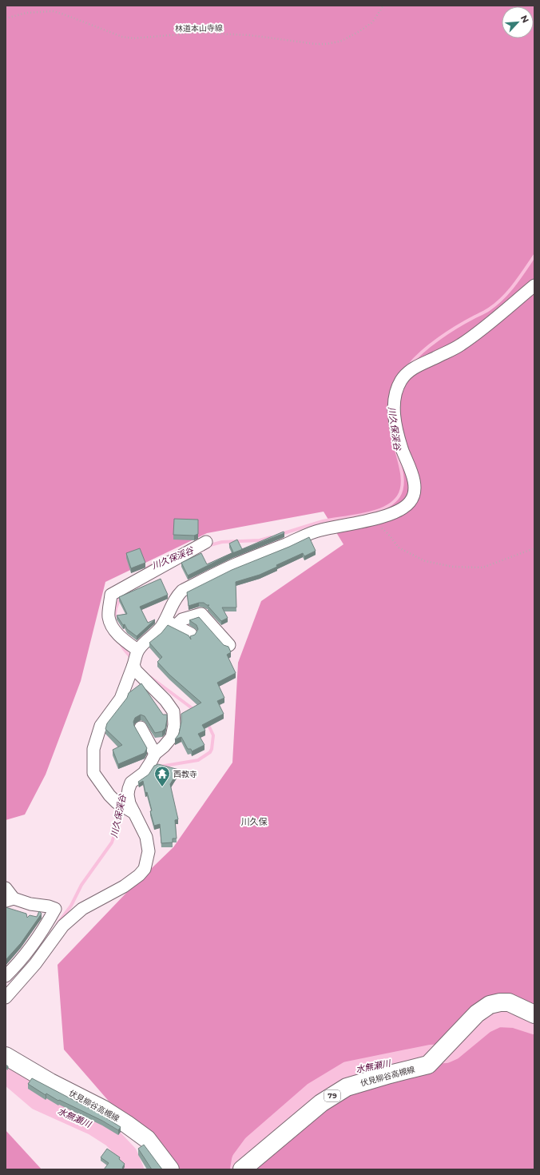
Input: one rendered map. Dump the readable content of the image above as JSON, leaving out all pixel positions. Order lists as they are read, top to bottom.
{
  "streets": {
    "main road": ["伏見柳谷高槻線", "79"],
    "path": ["林道本山寺線"]
  },
  "districts": ["川久保"],
  "water": ["川久保渓谷", "水無瀬川"],
  "places": {
    "temple": ["西教寺"]
  },
  "north": "top right"
}
